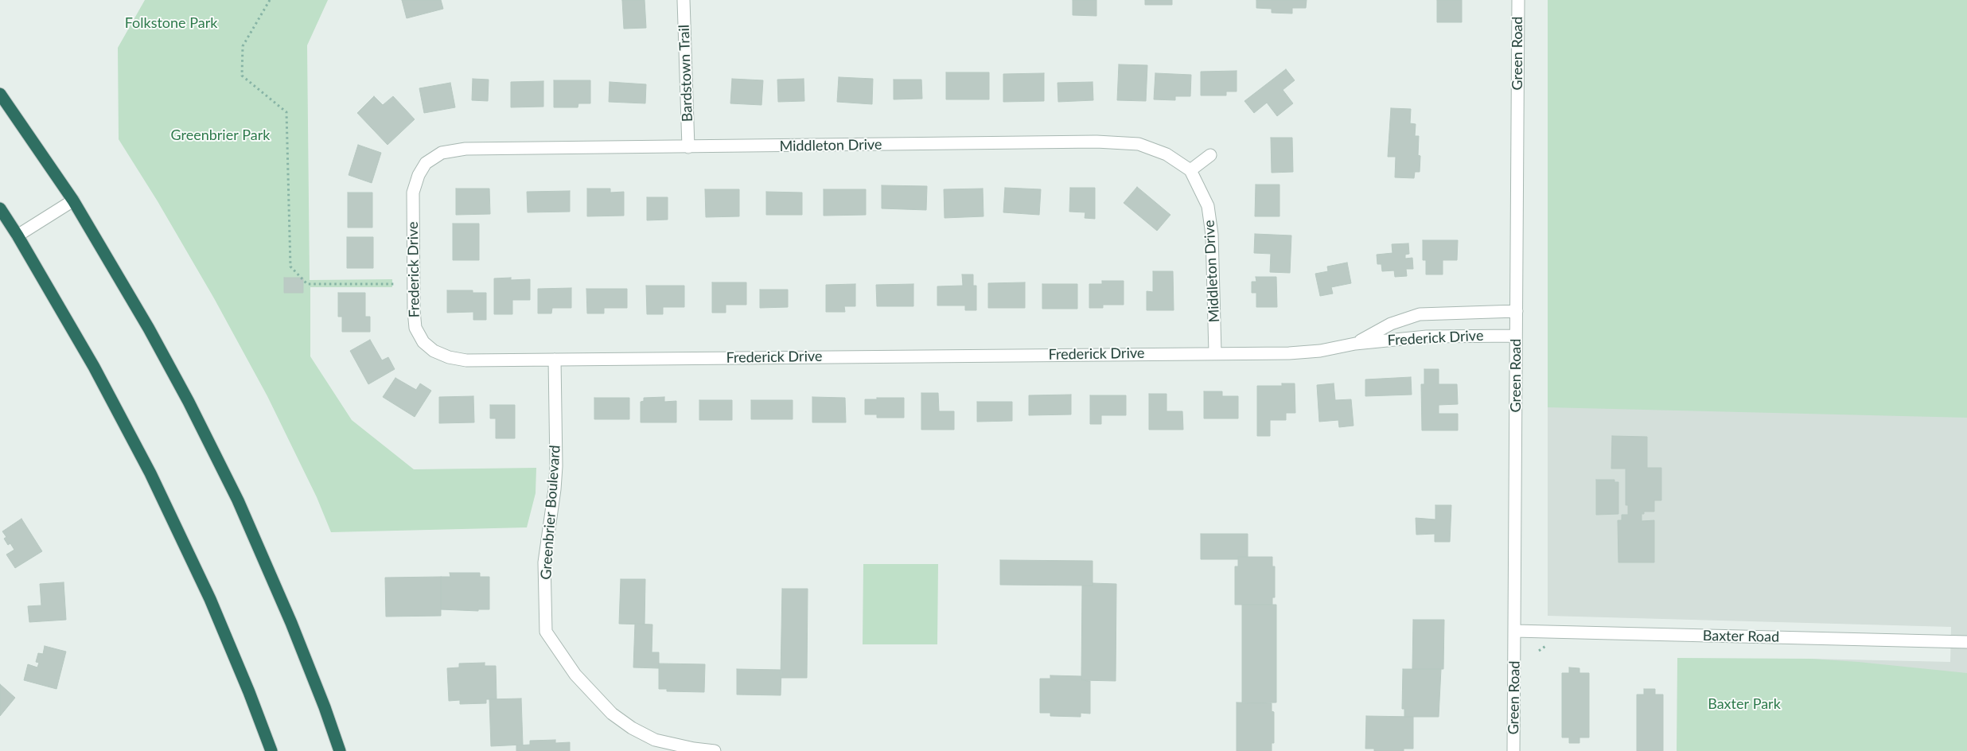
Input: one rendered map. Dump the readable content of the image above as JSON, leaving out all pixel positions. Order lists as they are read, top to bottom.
{
  "streets": {
    "street": [
      "Green Road",
      "Bardstown Trail",
      "Middleton Drive",
      "Frederick Drive",
      "Greenbrier Boulevard",
      "Baxter Road"
    ]
  },
  "crossings": [
    ["Green Road", "Frederick Drive"],
    ["Green Road", "Baxter Road"],
    ["Bardstown Trail", "Middleton Drive"],
    ["Middleton Drive", "Frederick Drive"],
    ["Frederick Drive", "Greenbrier Boulevard"]
  ],
  "parks": ["Folkstone Park", "Greenbrier Park", "Baxter Park"]
}
